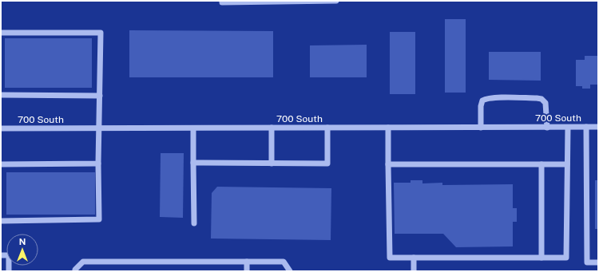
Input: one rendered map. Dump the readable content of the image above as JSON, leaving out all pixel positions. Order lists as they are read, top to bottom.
{
  "streets": {
    "street": ["700 South"]
  },
  "north": "top"
}
